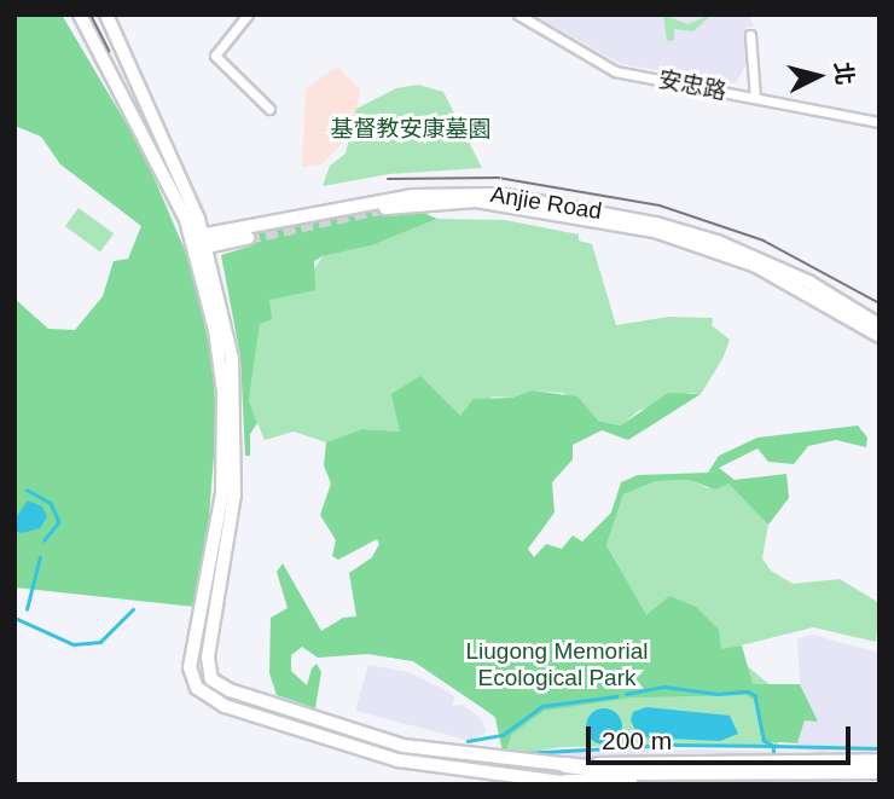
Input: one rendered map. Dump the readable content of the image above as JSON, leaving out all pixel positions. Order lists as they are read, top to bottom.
{
  "streets": {
    "street": ["安忠路", "Anjie Road"]
  },
  "parks": ["基督教安康墓園", "Liugong Memorial Ecological Park"],
  "scale_bar": "200 m",
  "north": "right"
}
